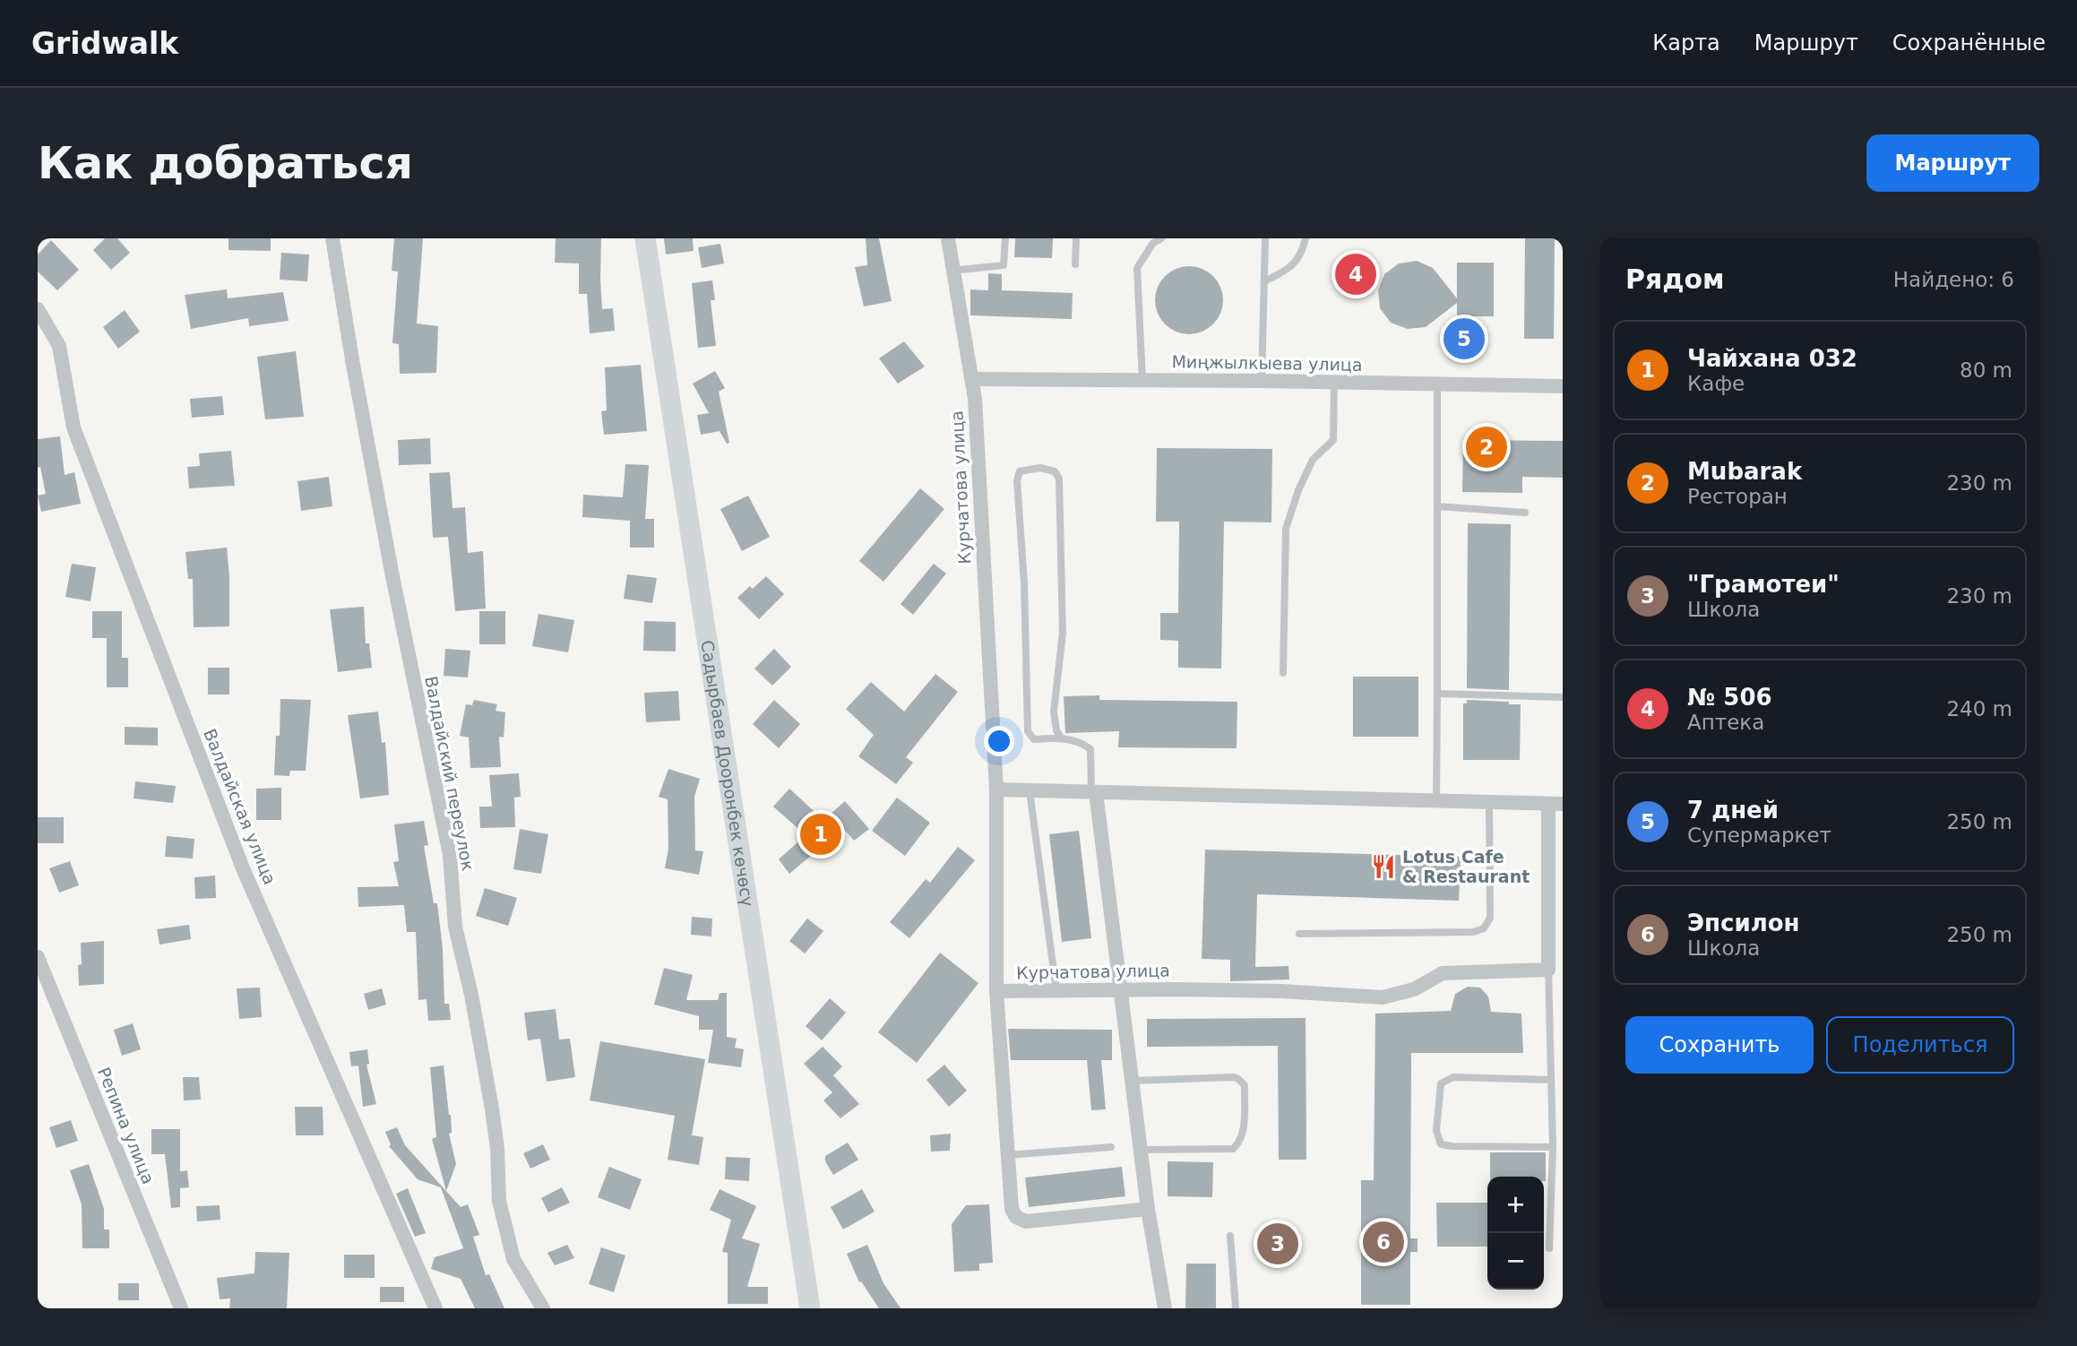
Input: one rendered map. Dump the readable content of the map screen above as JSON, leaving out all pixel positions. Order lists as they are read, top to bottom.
{
  "streets": {
    "main road": ["Садырбаев Дооронбек көчөсү"],
    "street": [
      "Миңжылкыева улица",
      "Курчатова улица",
      "Валдайский переулок",
      "Валдайская улица",
      "Репина улица"
    ]
  },
  "crossings": [
    ["Миңжылкыева улица", "Курчатова улица"]
  ],
  "places": {
    "restaurant": ["Lotus Cafe & Restaurant"]
  },
  "page": {
    "header": "Gridwalk",
    "nav": ["Карта", "Маршрут", "Сохранённые"],
    "buttons": [
      "Маршрут",
      ["Сохранить", "Поделиться"]
    ],
    "title": "Как добраться",
    "heading": ["Рядом", "Найдено: 6"],
    "pins": [
      "4",
      "5",
      "2",
      "1",
      "6",
      "3"
    ],
    "list": [
      {
        "mark": "1",
        "name": "Чайхана 032",
        "note": "Кафе",
        "value": "80 m"
      },
      {
        "mark": "2",
        "name": "Mubarak",
        "note": "Ресторан",
        "value": "230 m"
      },
      {
        "mark": "3",
        "name": "\"Грамотеи\"",
        "note": "Школа",
        "value": "230 m"
      },
      {
        "mark": "4",
        "name": "№ 506",
        "note": "Аптека",
        "value": "240 m"
      },
      {
        "mark": "5",
        "name": "7 дней",
        "note": "Супермаркет",
        "value": "250 m"
      },
      {
        "mark": "6",
        "name": "Эпсилон",
        "note": "Школа",
        "value": "250 m"
      }
    ],
    "map_buttons": ["+", "−"]
  }
}
